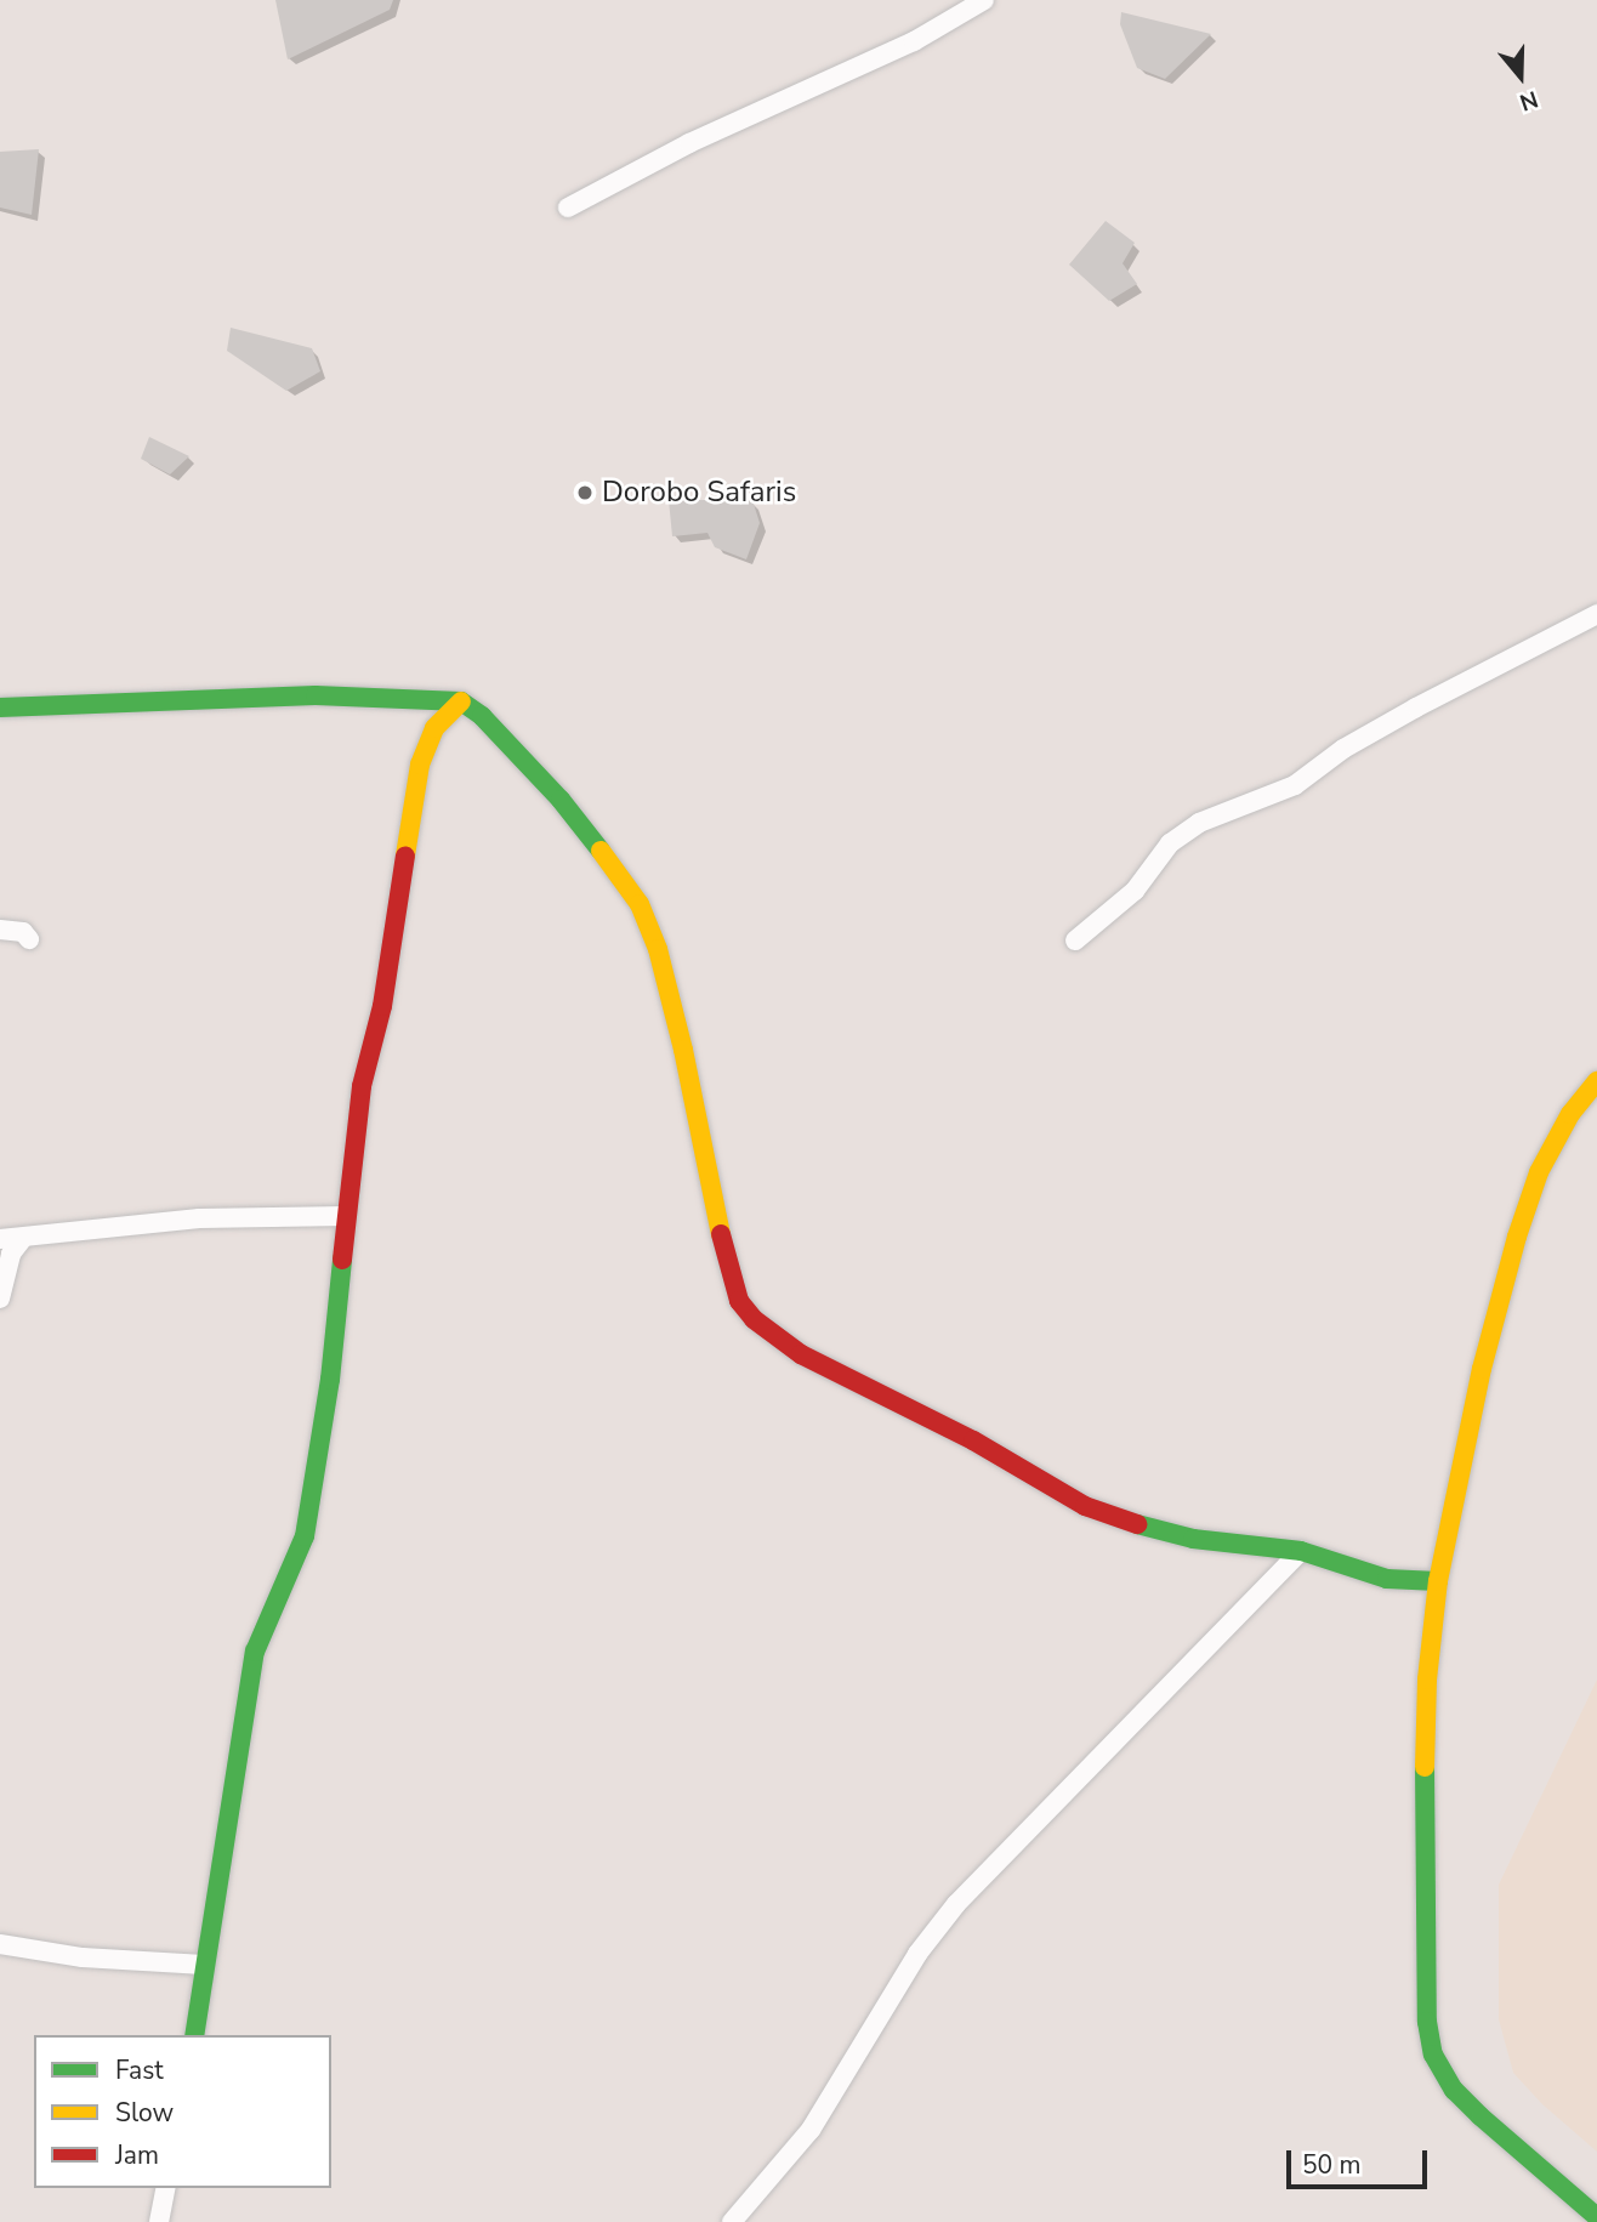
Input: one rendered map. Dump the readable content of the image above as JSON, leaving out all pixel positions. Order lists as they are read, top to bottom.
{
  "places": ["Dorobo Safaris"],
  "legend": ["Fast", "Slow", "Jam"],
  "scale_bar": "50 m",
  "north": "bottom"
}
